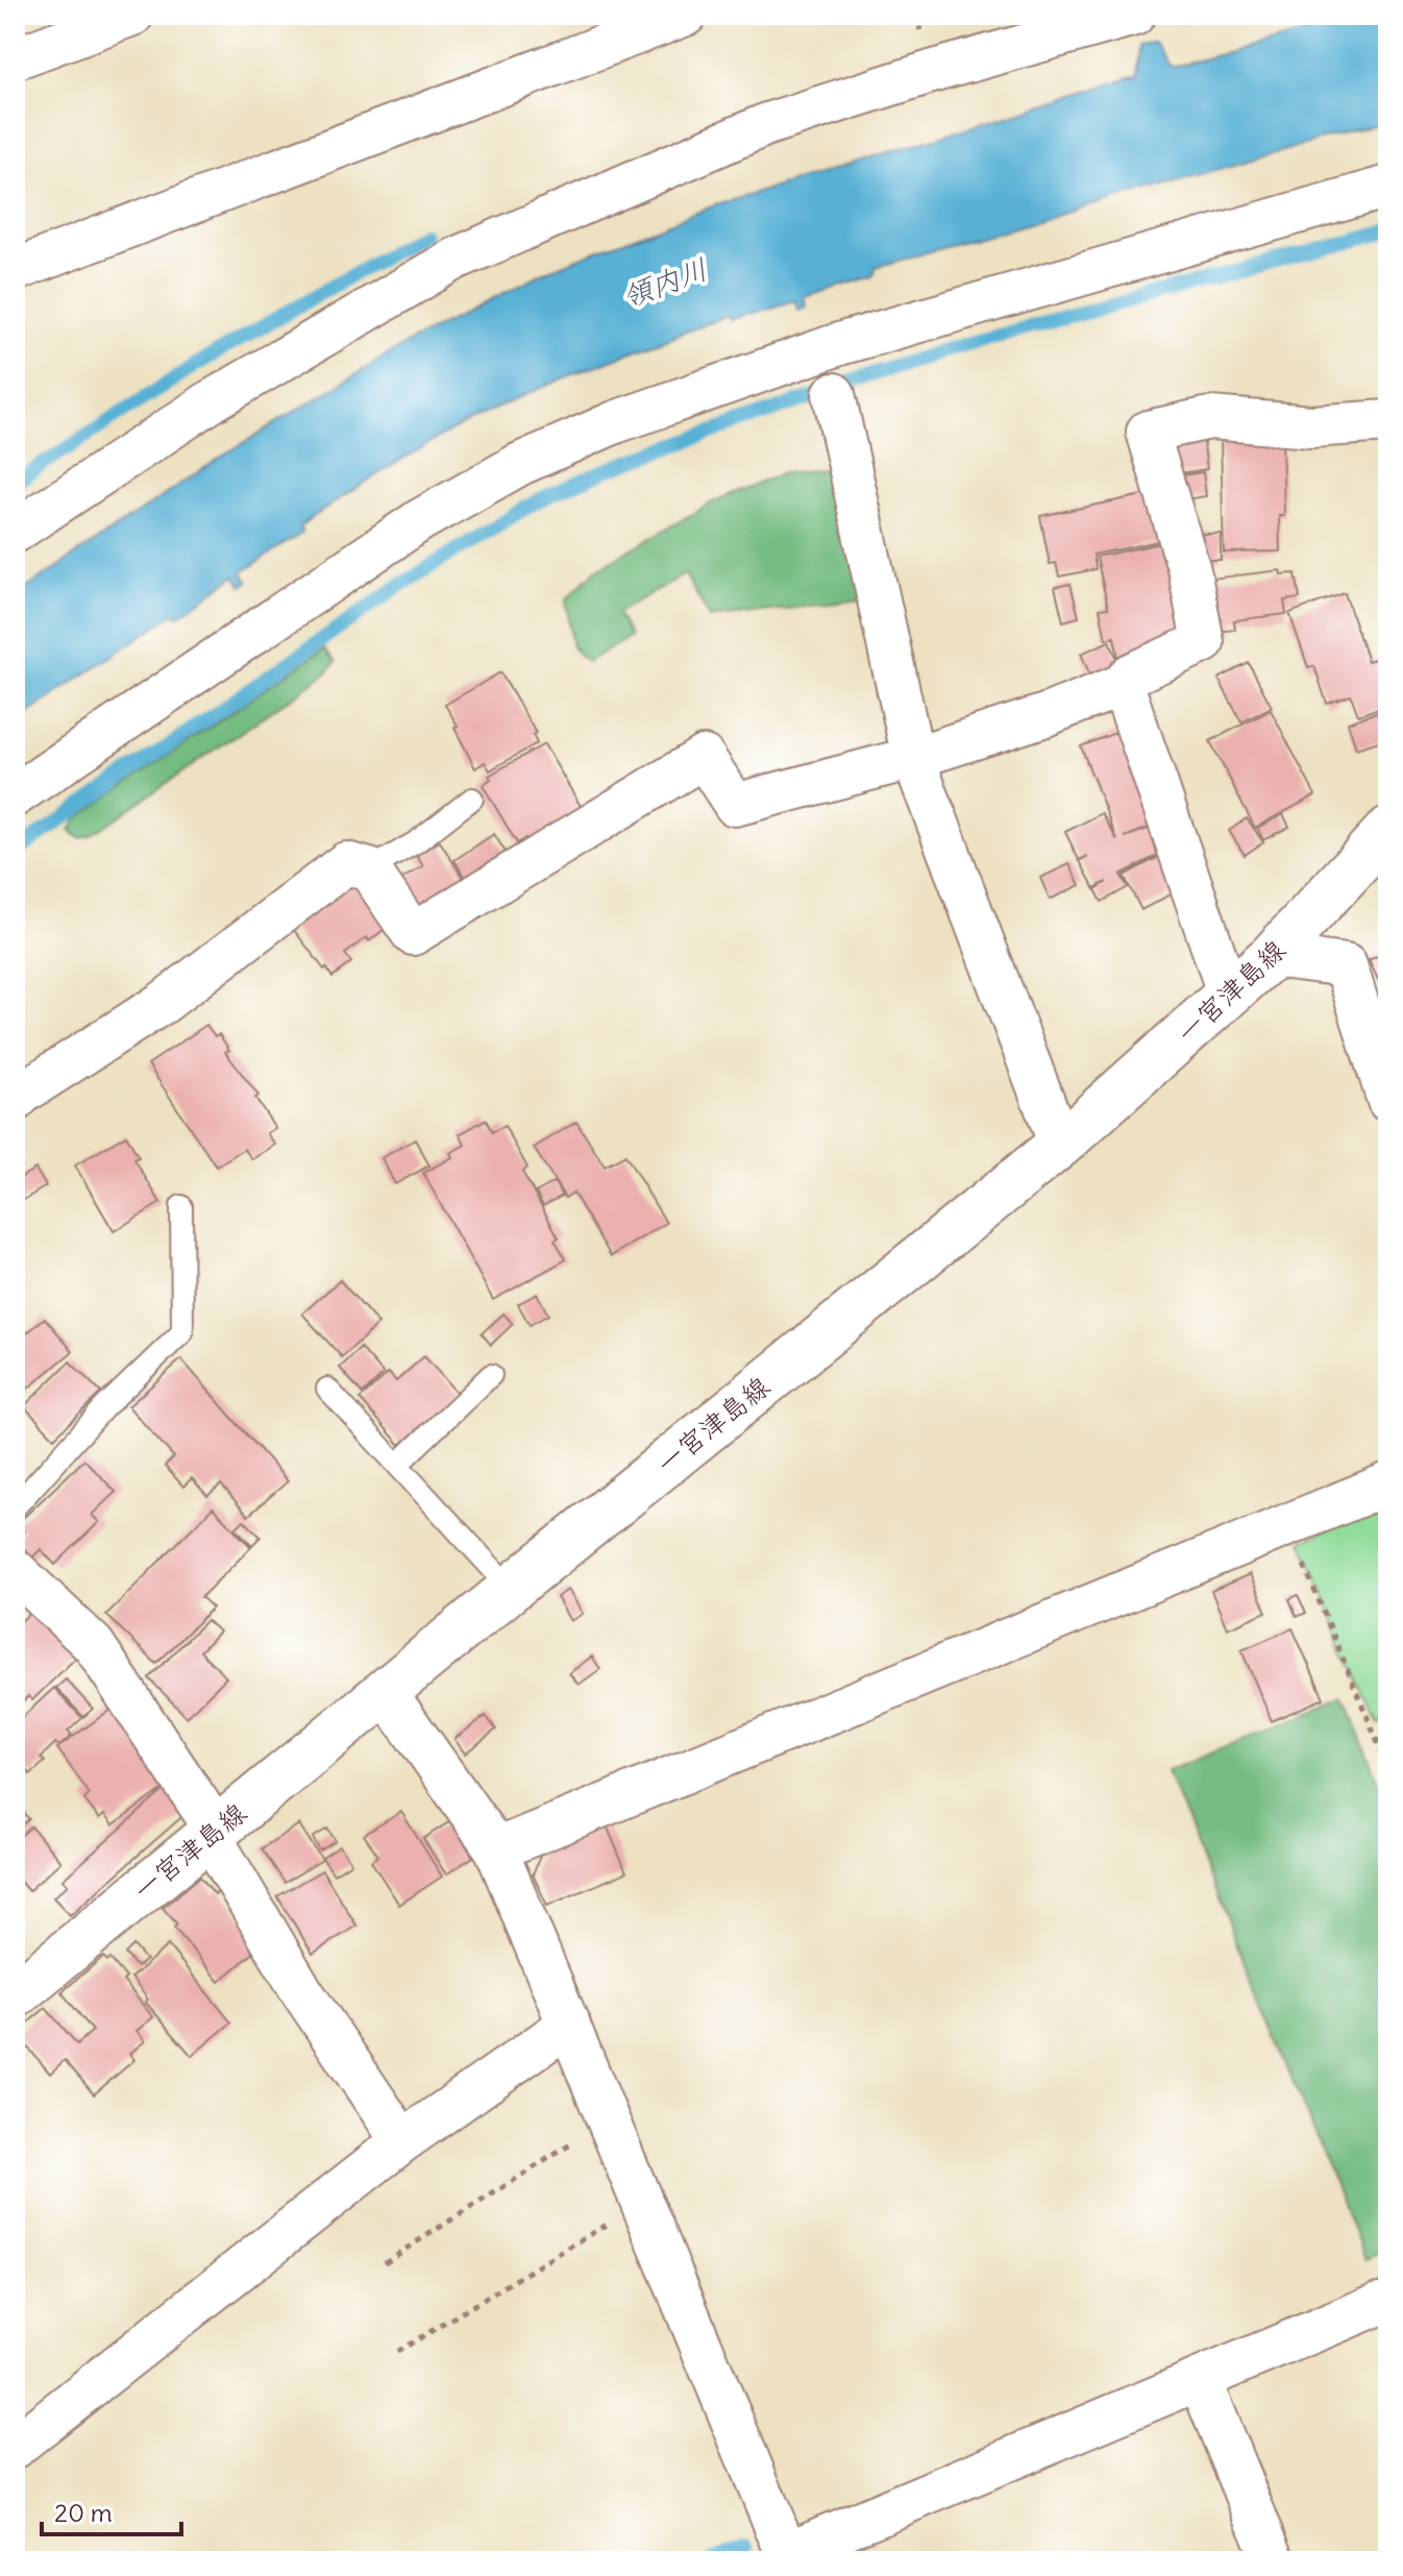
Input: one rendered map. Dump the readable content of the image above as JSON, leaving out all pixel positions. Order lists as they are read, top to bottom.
{
  "streets": {
    "main road": ["一宮津島線"]
  },
  "water": ["領内川"],
  "scale_bar": "20 m"
}
